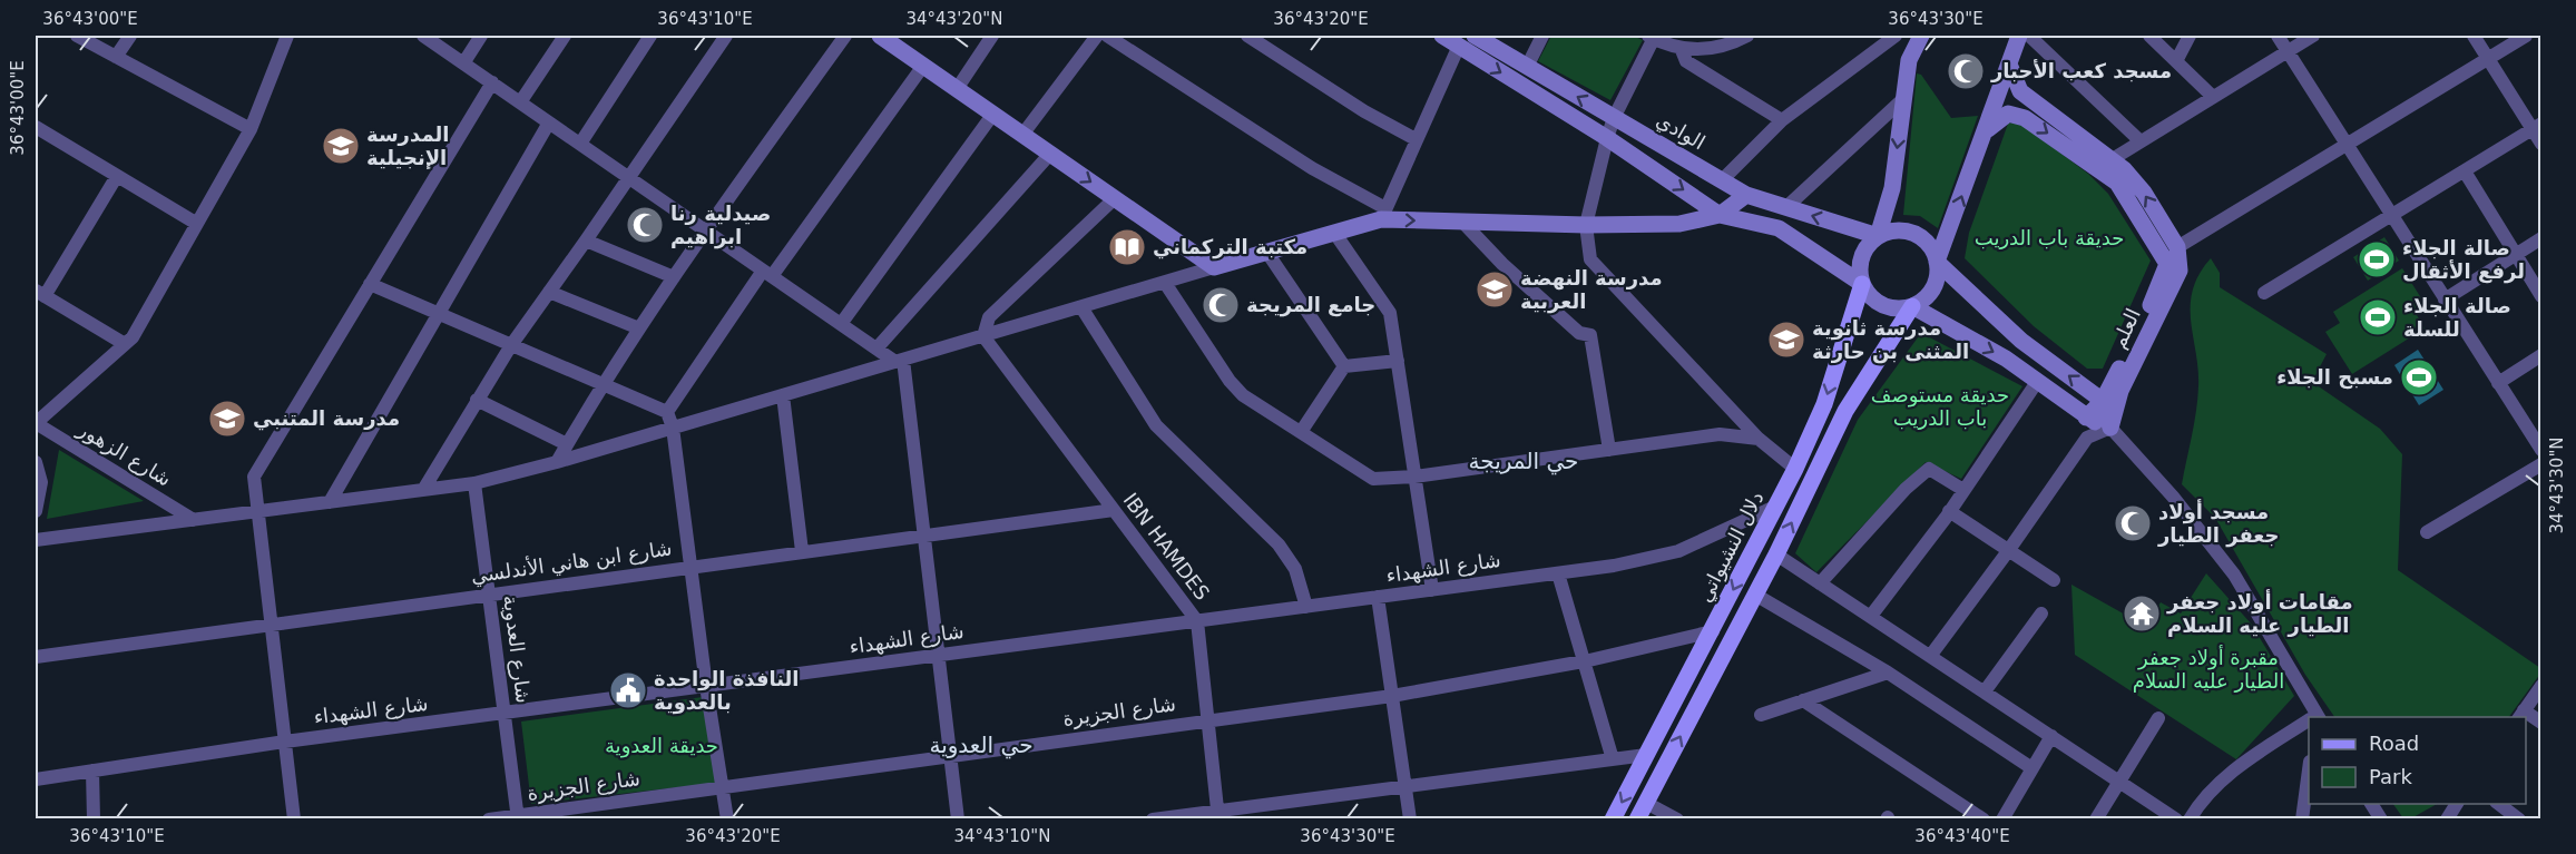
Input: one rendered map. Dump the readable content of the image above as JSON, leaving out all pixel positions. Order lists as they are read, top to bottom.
{
  "streets": {
    "main road": ["الوادي", "العلم", "دلال النشيواتي"],
    "street": [
      "شارع الزهور",
      "IBN HAMDES",
      "شارع ابن هاني الأندلسي",
      "شارع الشهداء",
      "شارع العدوية",
      "شارع الجزيرة"
    ]
  },
  "crossings": [
    ["الوادي", "دلال النشيواتي"],
    ["IBN HAMDES", "شارع ابن هاني الأندلسي"],
    ["IBN HAMDES", "شارع الشهداء"],
    ["IBN HAMDES", "شارع الجزيرة"],
    ["دلال النشيواتي", "شارع الشهداء"],
    ["دلال النشيواتي", "شارع الجزيرة"],
    ["شارع ابن هاني الأندلسي", "شارع العدوية"],
    ["شارع الشهداء", "شارع العدوية"],
    ["شارع العدوية", "شارع الجزيرة"]
  ],
  "districts": ["حي المريجة", "حي العدوية"],
  "parks": [
    "حديقة باب الدريب",
    "حديقة مستوصف باب الدريب",
    "مقبرة أولاد جعفر الطيار عليه السلام",
    "حديقة العدوية"
  ],
  "places": {
    "mosque": [
      "مسجد كعب الأحبار",
      "صيدلية رنا ابراهيم",
      "جامع المريجة",
      "مسجد أولاد جعفر الطيار"
    ],
    "school or university": [
      "المدرسة الإنجيلية",
      "مدرسة النهضة العربية",
      "مدرسة ثانوية المثنى بن حارثة",
      "مدرسة المتنبي"
    ],
    "library": ["مكتبة التركماني"],
    "sports": ["صالة الجلاء لرفع الأثقال", "صالة الجلاء للسلة", "مسبح الجلاء"],
    "temple": ["مقامات أولاد جعفر الطيار عليه السلام"],
    "public building": ["النافذة الواحدة بالعدوية"]
  },
  "legend": ["Road", "Park"],
  "coordinates": [
    "36°43'00\"E",
    "36°43'10\"E",
    "34°43'20\"N",
    "36°43'20\"E",
    "36°43'30\"E",
    "34°43'30\"N",
    "34°43'10\"N",
    "36°43'40\"E"
  ]
}
